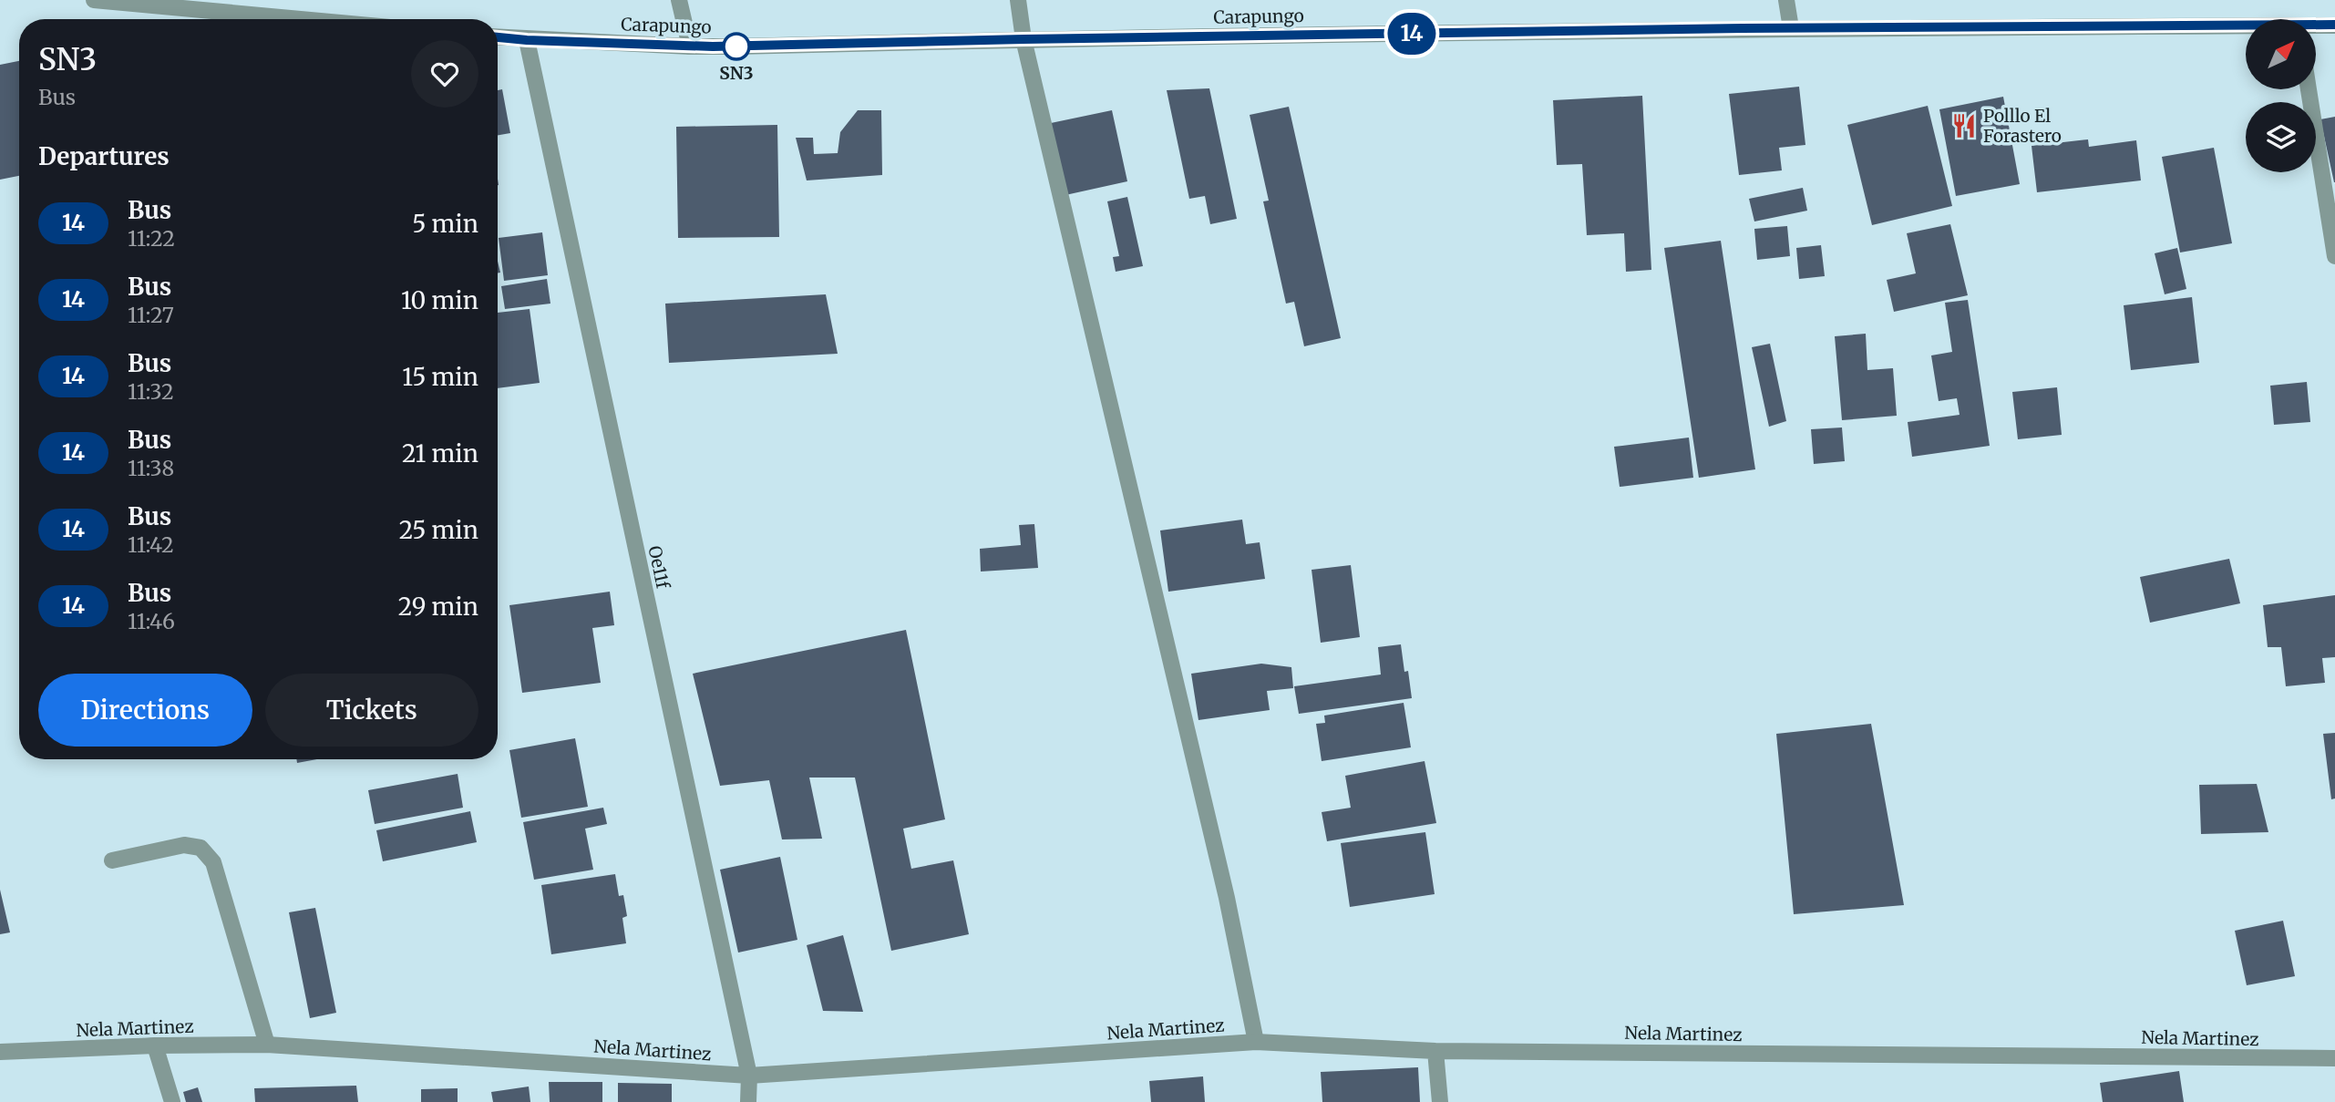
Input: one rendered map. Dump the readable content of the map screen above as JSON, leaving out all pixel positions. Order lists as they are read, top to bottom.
{
  "streets": {
    "street": ["Carapungo", "Oe11f", "Nela Martinez"]
  },
  "crossings": [
    ["Carapungo", "Oe11f"],
    ["Oe11f", "Nela Martinez"]
  ],
  "places": {
    "other": ["SN3"],
    "restaurant": ["Polllo El Forastero"]
  },
  "lines": ["bus line 14"],
  "north": "top right",
  "page": {
    "on_map": "14",
    "heading": [
      ["SN3", "Bus"],
      "Departures"
    ],
    "list": [
      {
        "mark": "14",
        "name": "Bus",
        "note": "11:22",
        "value": "5 min"
      },
      {
        "mark": "14",
        "name": "Bus",
        "note": "11:27",
        "value": "10 min"
      },
      {
        "mark": "14",
        "name": "Bus",
        "note": "11:32",
        "value": "15 min"
      },
      {
        "mark": "14",
        "name": "Bus",
        "note": "11:38",
        "value": "21 min"
      },
      {
        "mark": "14",
        "name": "Bus",
        "note": "11:42",
        "value": "25 min"
      },
      {
        "mark": "14",
        "name": "Bus",
        "note": "11:46",
        "value": "29 min"
      }
    ],
    "buttons": ["Directions", "Tickets"]
  }
}
